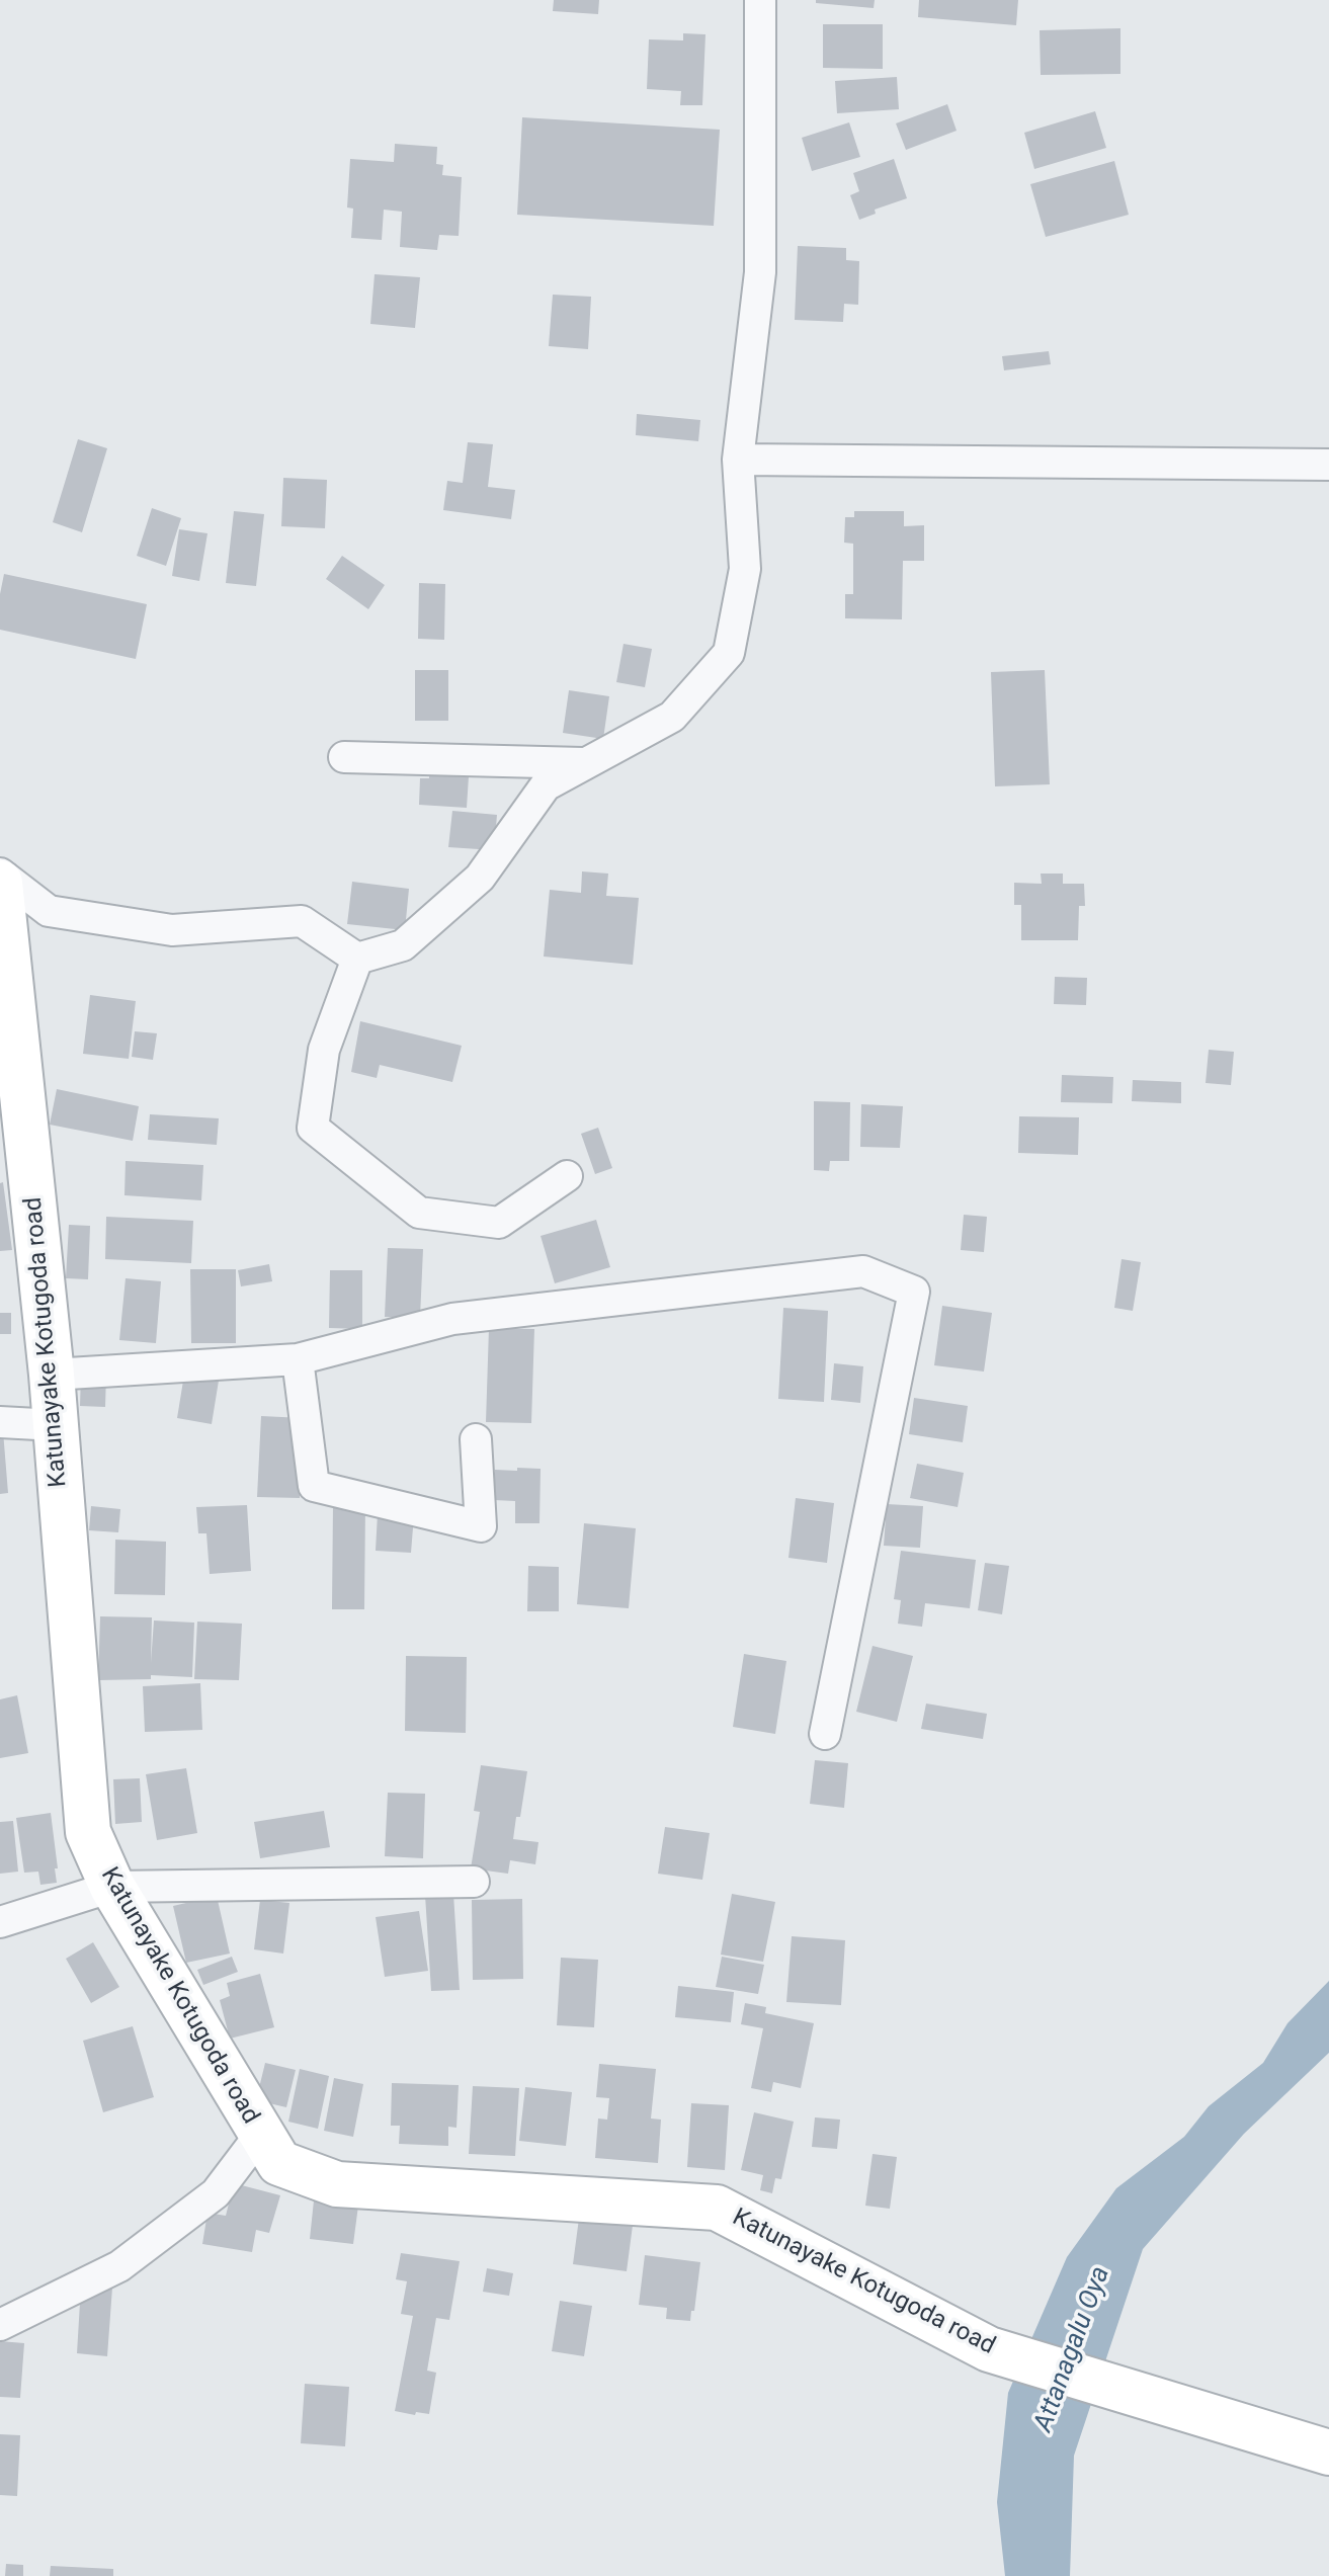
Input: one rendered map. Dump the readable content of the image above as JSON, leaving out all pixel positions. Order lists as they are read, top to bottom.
{
  "streets": {
    "main road": ["Katunayake Kotugoda road"]
  },
  "water": ["Attanagalu Oya"]
}
